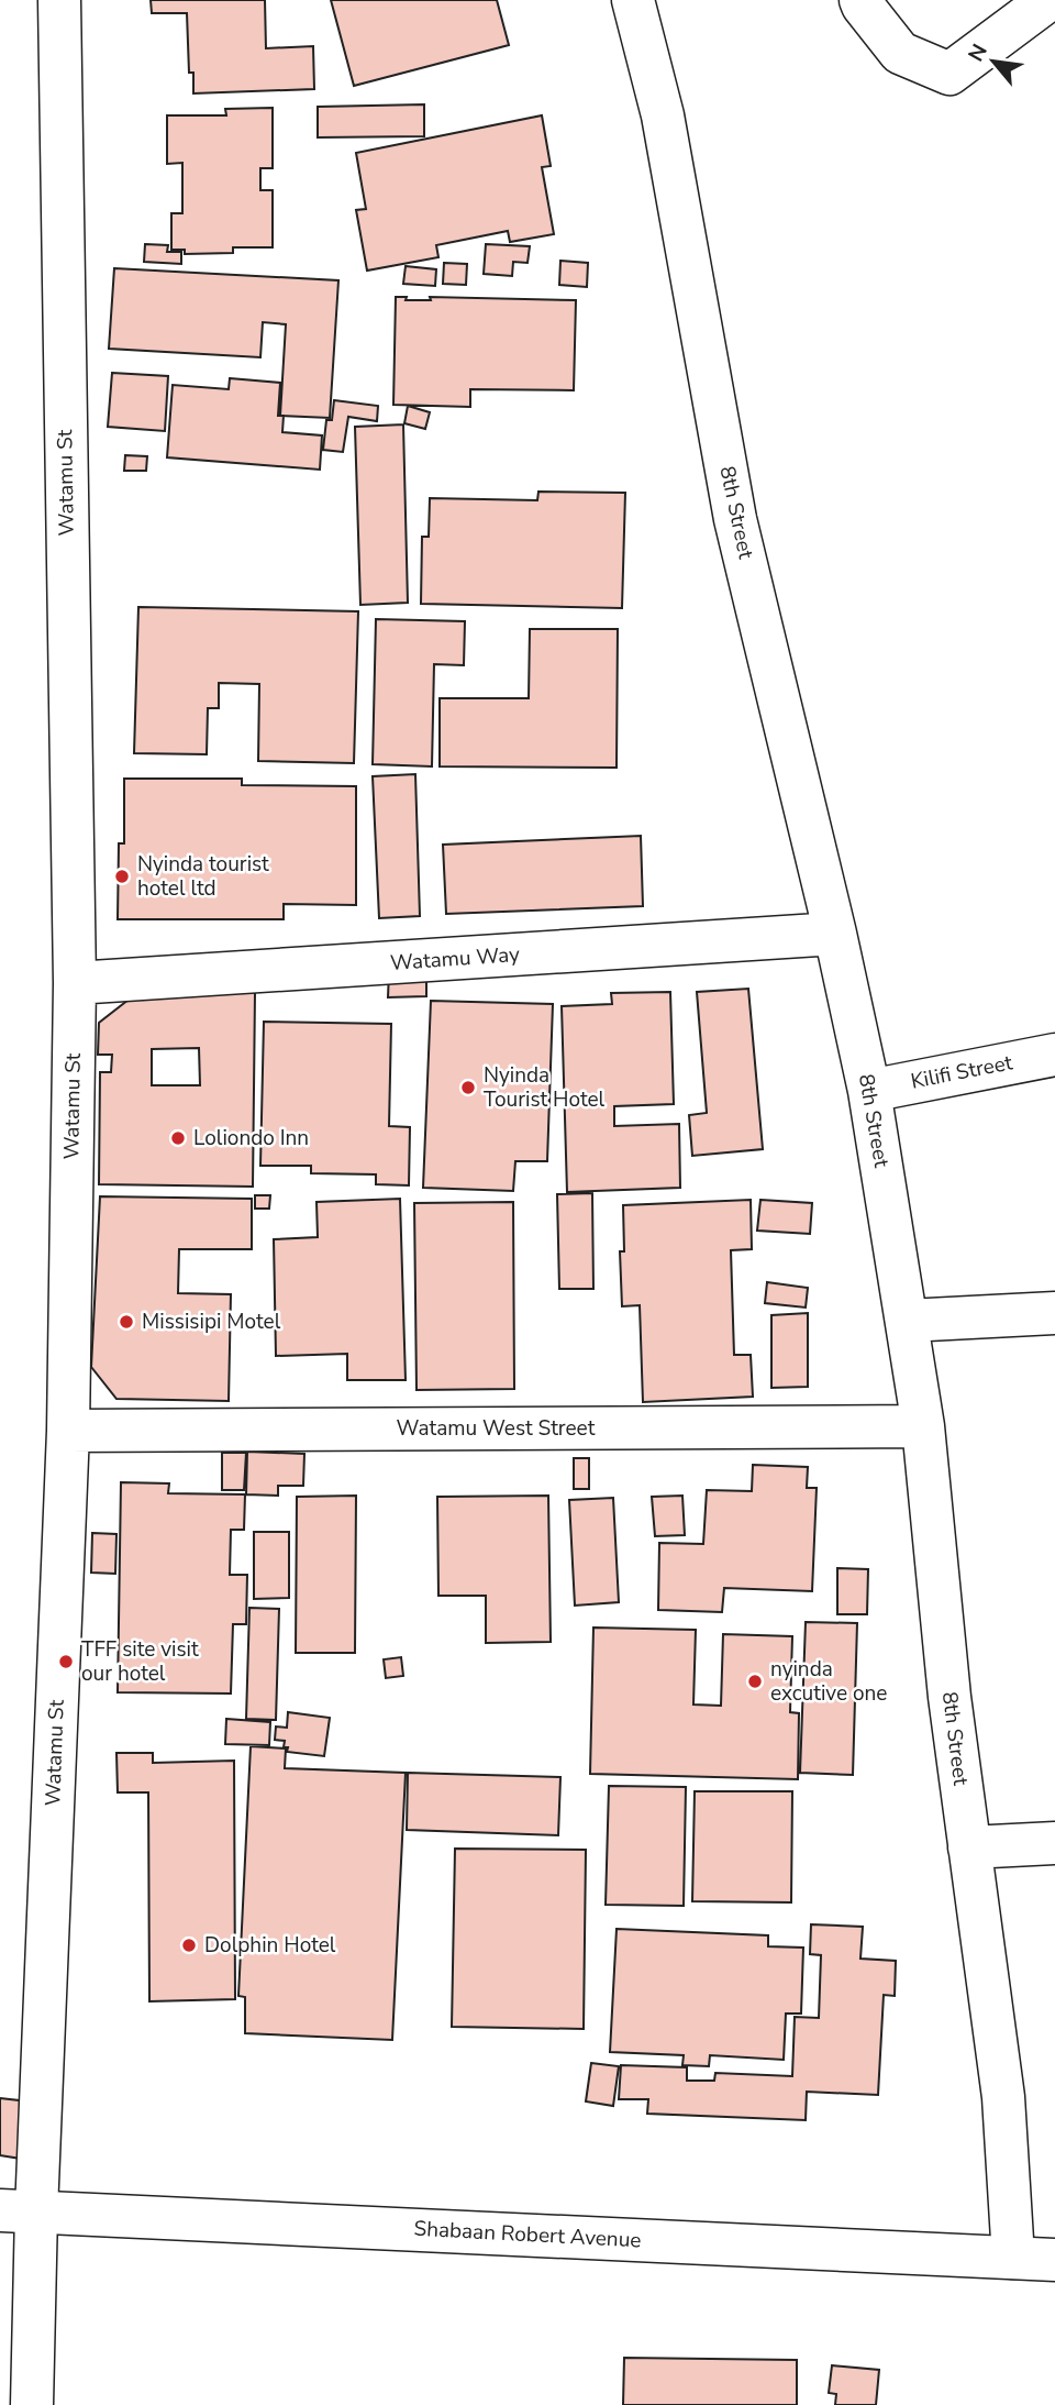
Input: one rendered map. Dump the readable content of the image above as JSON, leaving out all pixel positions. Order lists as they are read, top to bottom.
{
  "streets": {
    "street": [
      "Watamu St",
      "8th Street",
      "Watamu Way",
      "Kilifi Street",
      "Watamu West Street",
      "Shabaan Robert Avenue"
    ]
  },
  "crossings": [
    ["Watamu St", "Watamu Way"],
    ["Watamu St", "Watamu West Street"],
    ["Watamu St", "Shabaan Robert Avenue"],
    ["8th Street", "Watamu Way"],
    ["8th Street", "Kilifi Street"],
    ["8th Street", "Watamu West Street"],
    ["8th Street", "Shabaan Robert Avenue"]
  ],
  "places": [
    "Nyinda tourist hotel ltd",
    "Nyinda Tourist Hotel",
    "Loliondo Inn",
    "Missisipi Motel",
    "TFF site visit our hotel",
    "nyinda excutive one",
    "Dolphin Hotel"
  ],
  "north": "top left"
}
